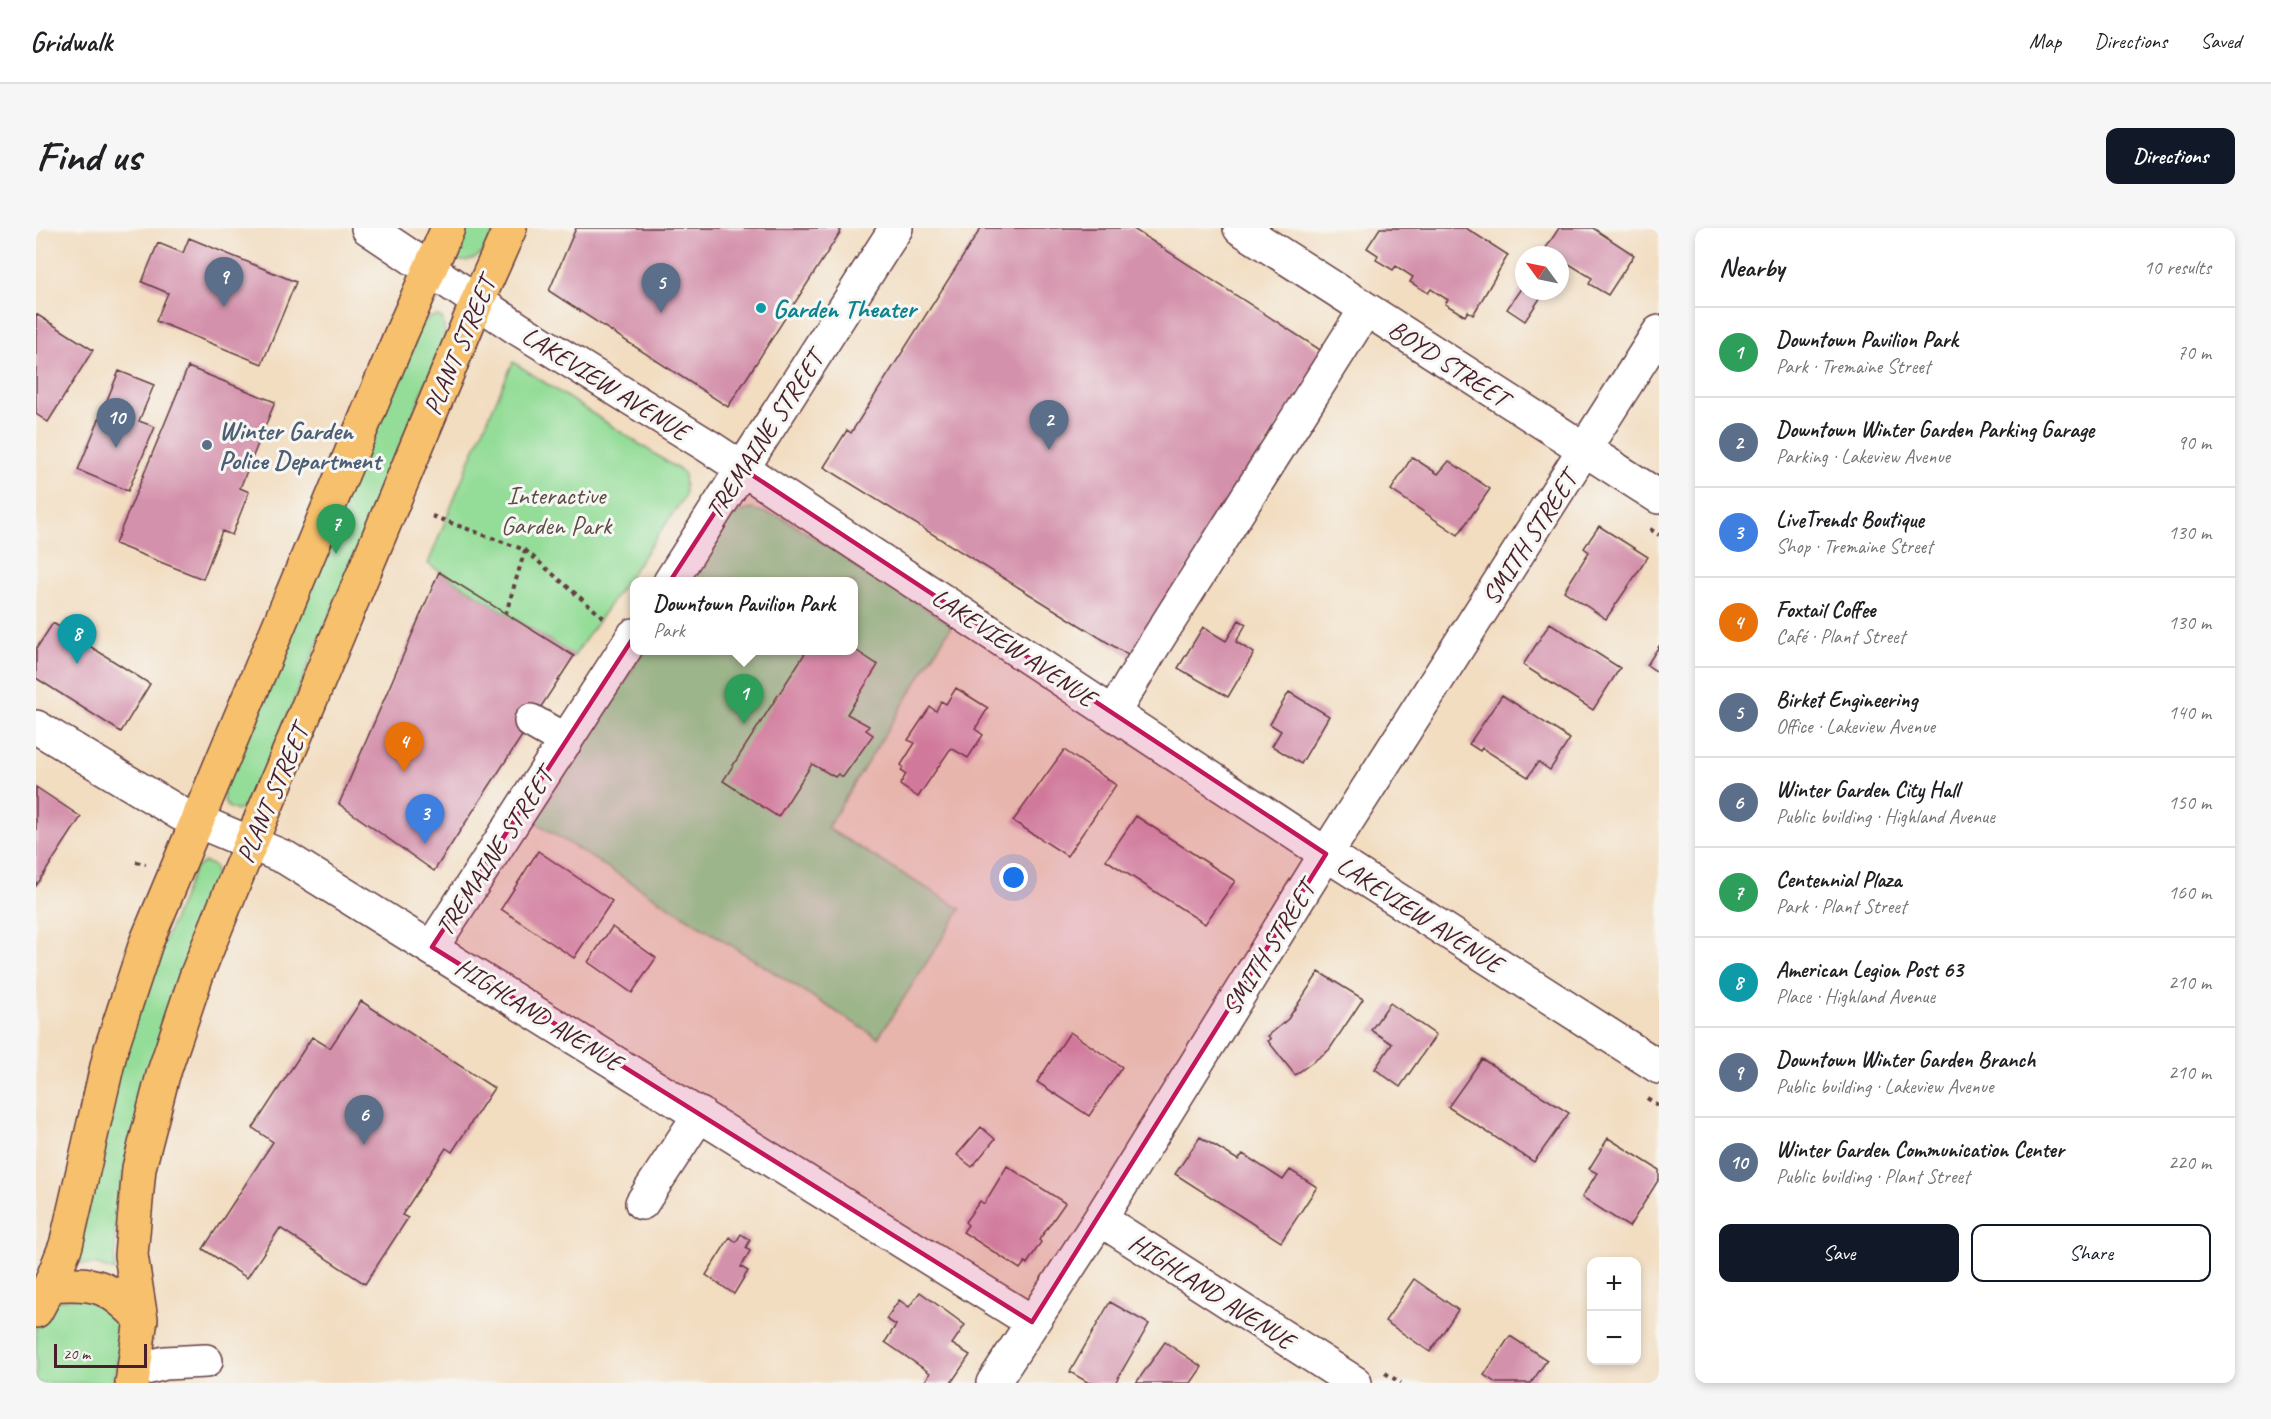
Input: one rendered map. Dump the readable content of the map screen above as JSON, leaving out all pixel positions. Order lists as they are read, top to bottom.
{
  "streets": {
    "main road": ["PLANT STREET"],
    "street": [
      "BOYD STREET",
      "LAKEVIEW AVENUE",
      "TREMAINE STREET",
      "SMITH STREET",
      "HIGHLAND AVENUE"
    ]
  },
  "crossings": [
    ["PLANT STREET", "LAKEVIEW AVENUE"],
    ["PLANT STREET", "HIGHLAND AVENUE"],
    ["BOYD STREET", "SMITH STREET"],
    ["LAKEVIEW AVENUE", "TREMAINE STREET"],
    ["LAKEVIEW AVENUE", "SMITH STREET"],
    ["TREMAINE STREET", "HIGHLAND AVENUE"],
    ["SMITH STREET", "HIGHLAND AVENUE"]
  ],
  "parks": ["Interactive Garden Park"],
  "places": ["Garden Theater", "Winter Garden Police Department"],
  "scale_bar": "20 m",
  "north": "top left",
  "page": {
    "header": "Gridwalk",
    "nav": ["Map", "Directions", "Saved"],
    "buttons": [
      "Directions",
      ["Save", "Share"]
    ],
    "title": "Find us",
    "heading": ["Nearby", "10 results"],
    "pins": [
      "9",
      "5",
      "10",
      "2",
      "7",
      "8",
      "1",
      "4",
      "3",
      "6"
    ],
    "list": [
      {
        "mark": "1",
        "name": "Downtown Pavilion Park",
        "note": "Park · Tremaine Street",
        "value": "70 m"
      },
      {
        "mark": "2",
        "name": "Downtown Winter Garden Parking Garage",
        "note": "Parking · Lakeview Avenue",
        "value": "90 m"
      },
      {
        "mark": "3",
        "name": "LiveTrends Boutique",
        "note": "Shop · Tremaine Street",
        "value": "130 m"
      },
      {
        "mark": "4",
        "name": "Foxtail Coffee",
        "note": "Café · Plant Street",
        "value": "130 m"
      },
      {
        "mark": "5",
        "name": "Birket Engineering",
        "note": "Office · Lakeview Avenue",
        "value": "140 m"
      },
      {
        "mark": "6",
        "name": "Winter Garden City Hall",
        "note": "Public building · Highland Avenue",
        "value": "150 m"
      },
      {
        "mark": "7",
        "name": "Centennial Plaza",
        "note": "Park · Plant Street",
        "value": "160 m"
      },
      {
        "mark": "8",
        "name": "American Legion Post 63",
        "note": "Place · Highland Avenue",
        "value": "210 m"
      },
      {
        "mark": "9",
        "name": "Downtown Winter Garden Branch",
        "note": "Public building · Lakeview Avenue",
        "value": "210 m"
      },
      {
        "mark": "10",
        "name": "Winter Garden Communication Center",
        "note": "Public building · Plant Street",
        "value": "220 m"
      }
    ],
    "popup": ["Downtown Pavilion Park", "Park"],
    "map_buttons": ["+", "−"],
    "scale": "20 m"
  }
}
